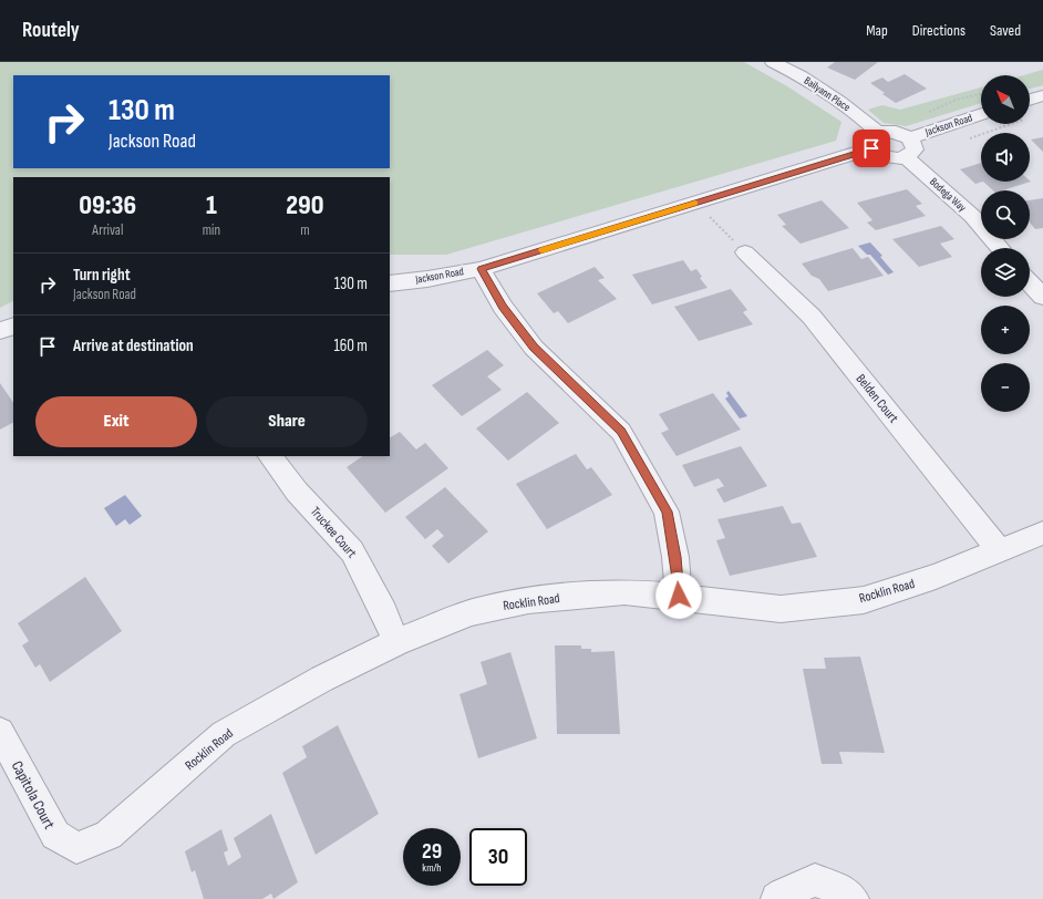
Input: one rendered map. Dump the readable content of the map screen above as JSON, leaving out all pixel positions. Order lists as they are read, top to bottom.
{
  "streets": {
    "street": [
      "Bailyann Place",
      "Jackson Road",
      "Bodega Way",
      "Belden Court",
      "Truckee Court",
      "Rocklin Road",
      "Capitola Court"
    ]
  },
  "crossings": [
    ["Bailyann Place", "Jackson Road"],
    ["Bailyann Place", "Bodega Way"],
    ["Jackson Road", "Bodega Way"],
    ["Belden Court", "Rocklin Road"],
    ["Truckee Court", "Rocklin Road"],
    ["Rocklin Road", "Capitola Court"]
  ],
  "north": "top left",
  "page": {
    "header": "Routely",
    "nav": ["Map", "Directions", "Saved"],
    "map_buttons": ["+", "−"],
    "turn": ["130 m", "Jackson Road"],
    "eta": [
      "09:36",
      "Arrival",
      "1",
      "min",
      "290",
      "m"
    ],
    "list": [
      {
        "name": "Turn right",
        "note": "Jackson Road",
        "value": "130 m"
      },
      {
        "name": "Arrive at destination",
        "value": "160 m"
      }
    ],
    "buttons": ["Exit", "Share"],
    "speed": "29 km/h",
    "limit": "30"
  }
}
